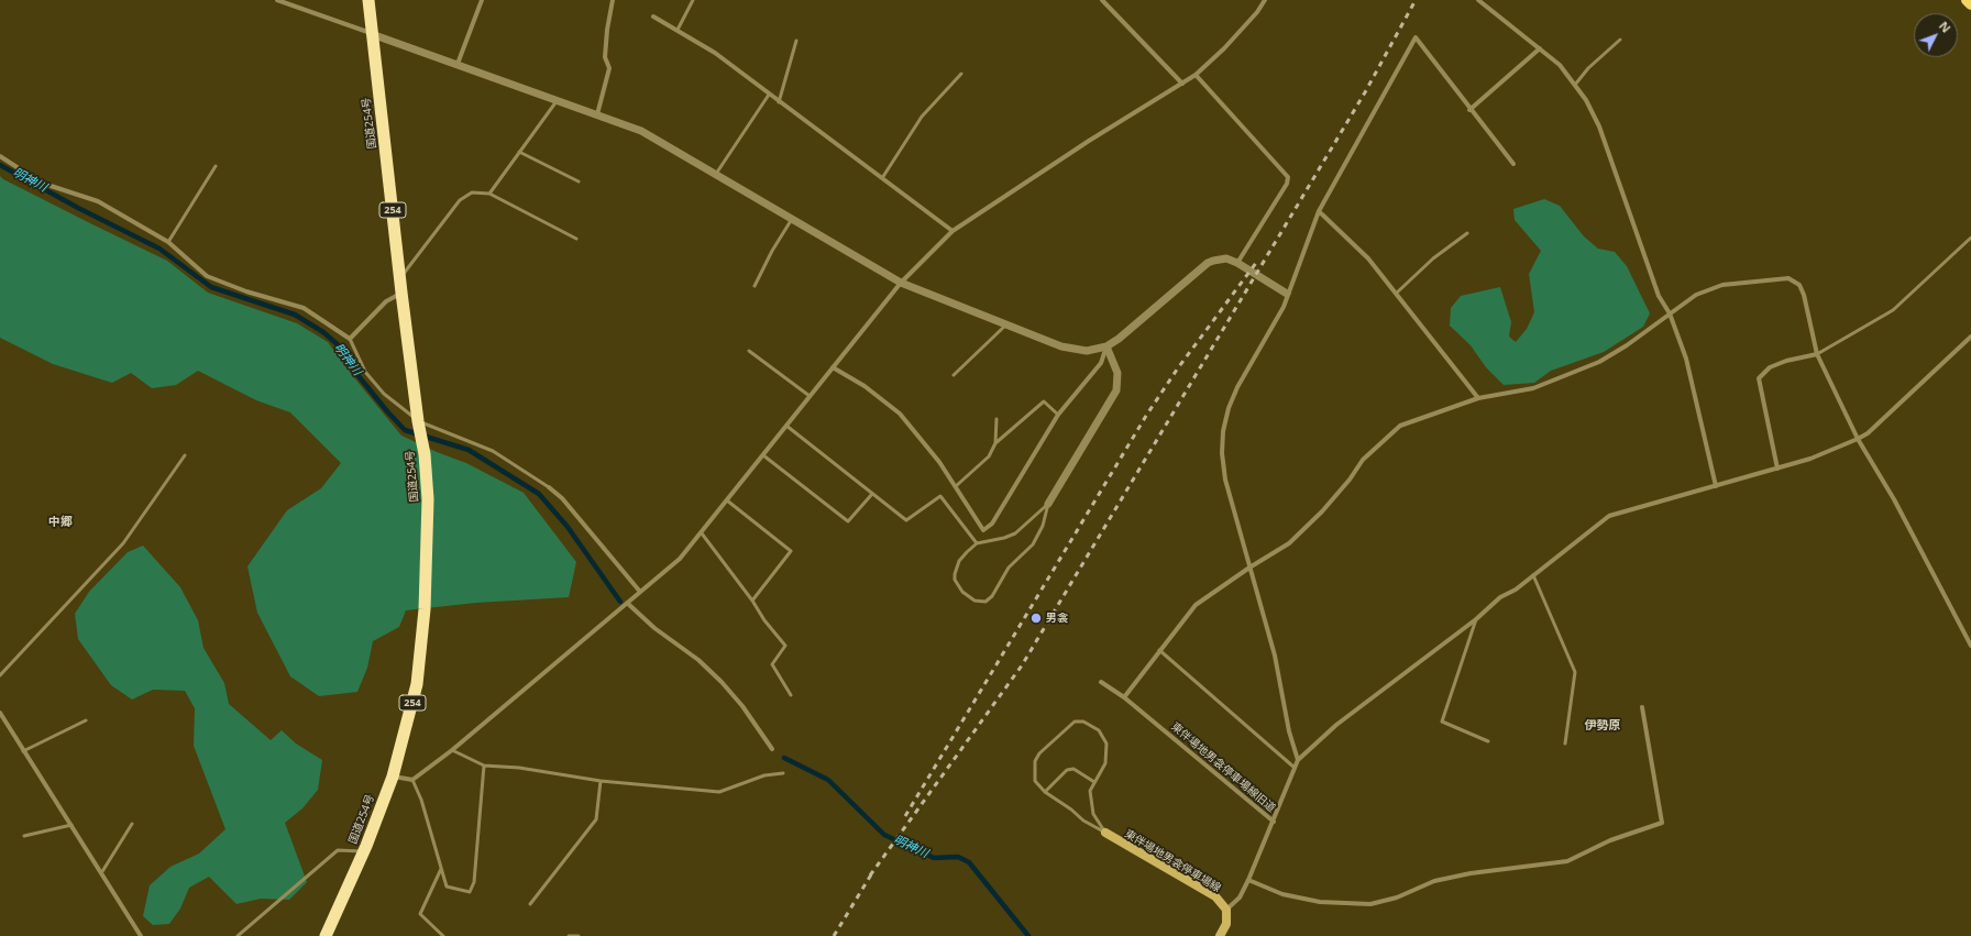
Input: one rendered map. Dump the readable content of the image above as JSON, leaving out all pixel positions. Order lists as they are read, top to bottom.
{
  "streets": {
    "highway": ["国道254号", "254"],
    "main road": ["東伴場地男衾停車場線"],
    "street": ["東伴場地男衾停車場線旧道"]
  },
  "crossings": [
    ["東伴場地男衾停車場線旧道", "東伴場地男衾停車場線"]
  ],
  "districts": ["中郷", "伊勢原"],
  "water": ["明神川"],
  "places": ["男衾"],
  "north": "top right"
}
